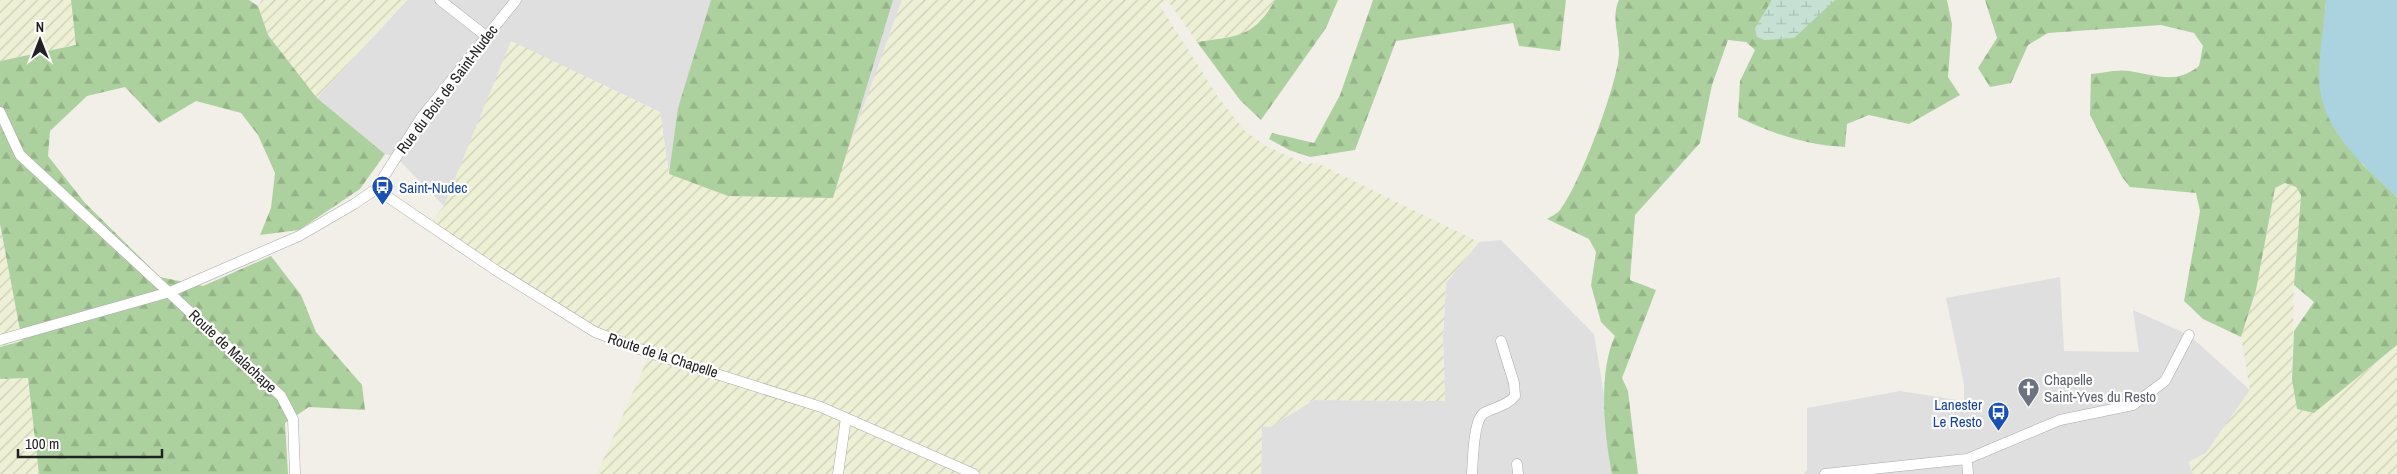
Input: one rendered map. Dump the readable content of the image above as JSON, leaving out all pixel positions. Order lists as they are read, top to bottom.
{
  "streets": {
    "street": ["Rue du Bois de Saint-Nudec", "Route de Malachape", "Route de la Chapelle"]
  },
  "crossings": [
    ["Rue du Bois de Saint-Nudec", "Route de Malachape"],
    ["Rue du Bois de Saint-Nudec", "Route de la Chapelle"]
  ],
  "places": {
    "bus stop": ["Saint-Nudec", "Lanester Le Resto"],
    "church": ["Chapelle Saint-Yves du Resto"]
  },
  "scale_bar": "100 m",
  "north": "top"
}
